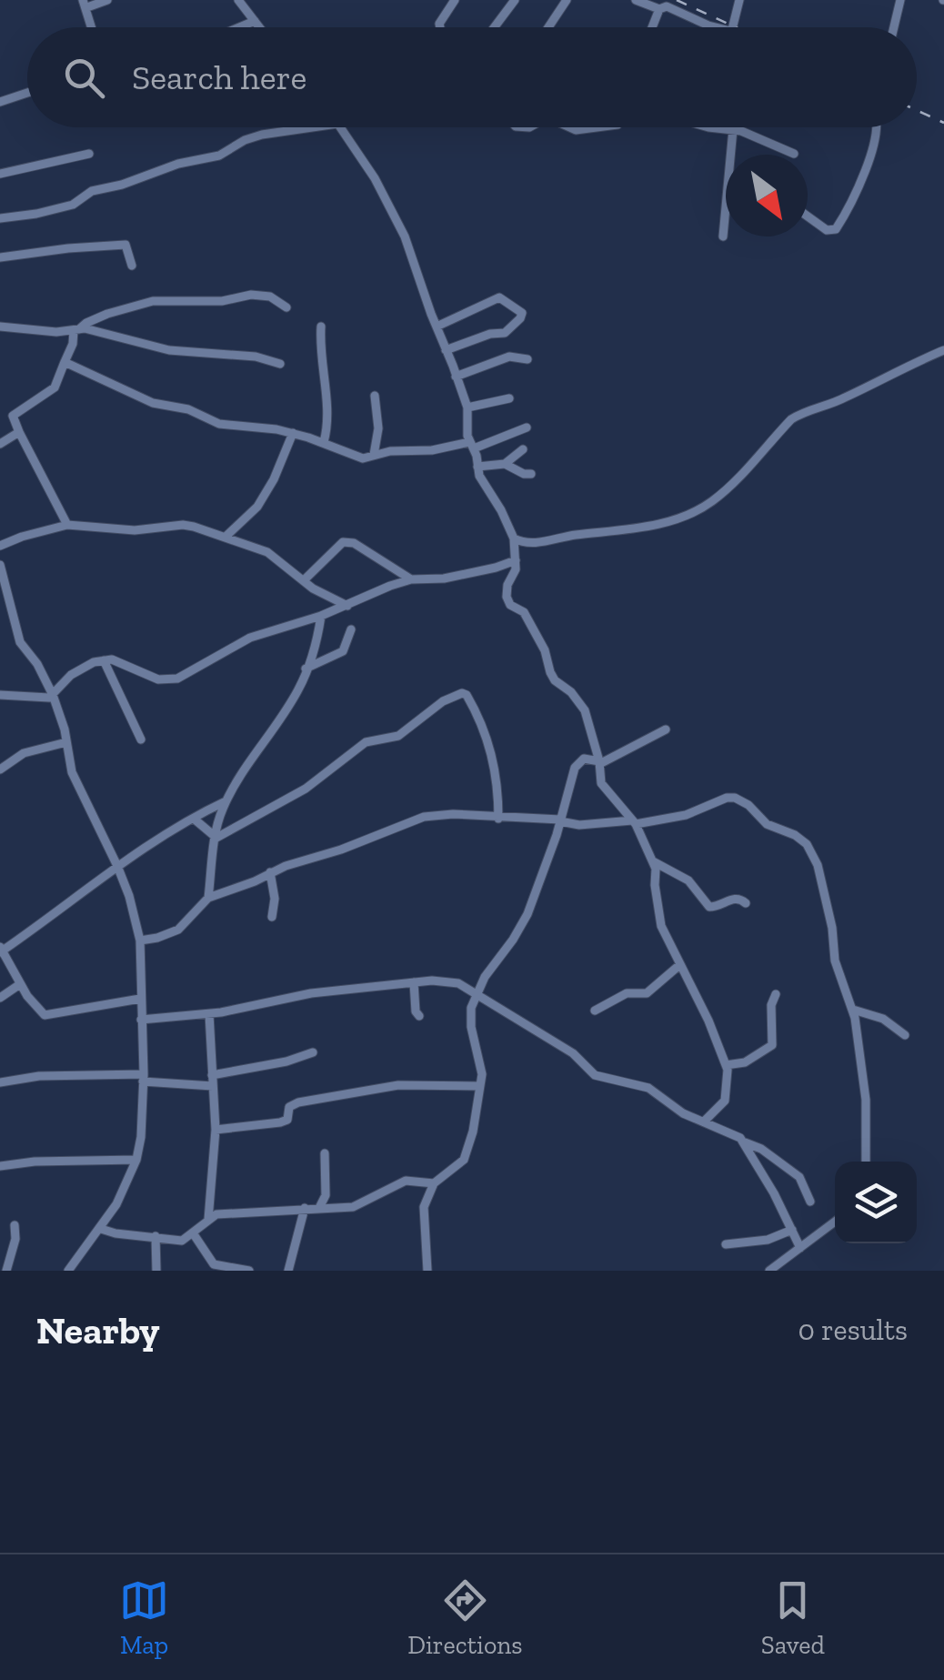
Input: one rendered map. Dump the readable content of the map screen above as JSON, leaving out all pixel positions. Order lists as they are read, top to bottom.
{
  "north": "bottom right",
  "page": {
    "search": "Search here",
    "heading": ["Nearby", "0 results"],
    "nav": ["Map", "Directions", "Saved"]
  }
}
